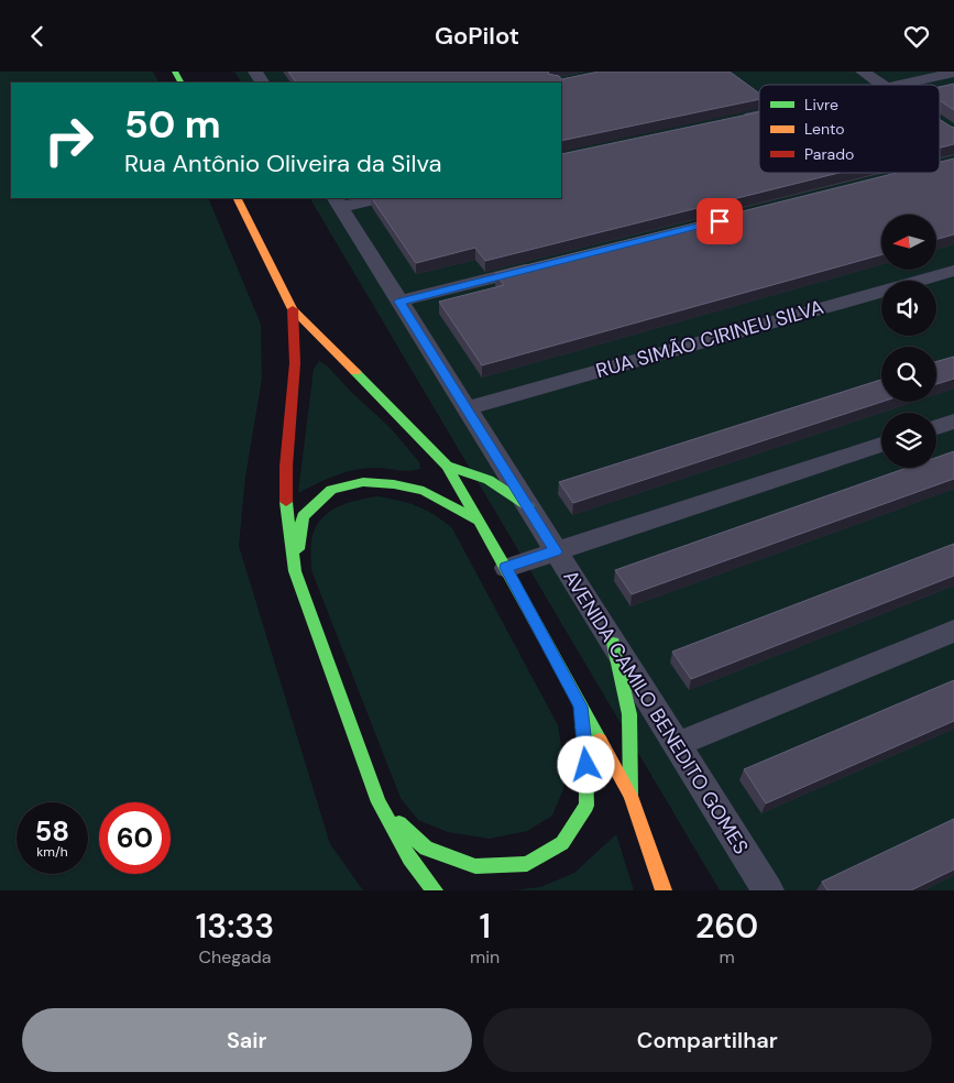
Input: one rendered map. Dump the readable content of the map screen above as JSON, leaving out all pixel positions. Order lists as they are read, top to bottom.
{
  "streets": {
    "street": ["RUA SIMÃO CIRINEU SILVA", "AVENIDA CAMILO BENEDITO GOMES"]
  },
  "crossings": [
    ["RUA SIMÃO CIRINEU SILVA", "AVENIDA CAMILO BENEDITO GOMES"]
  ],
  "legend": ["Livre", "Lento", "Parado"],
  "north": "left",
  "page": {
    "header": "GoPilot",
    "turn": ["50 m", "Rua Antônio Oliveira da Silva"],
    "speed": "58 km/h",
    "limit": "60",
    "eta": [
      "13:33",
      "Chegada",
      "1",
      "min",
      "260",
      "m"
    ],
    "buttons": ["Sair", "Compartilhar"]
  }
}
